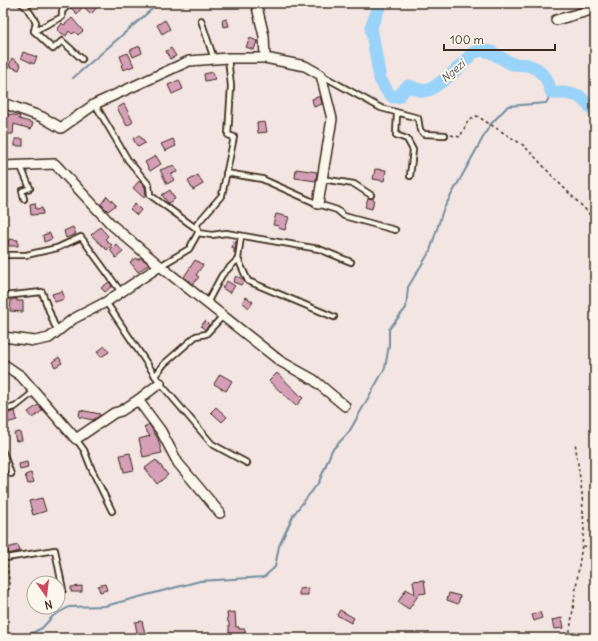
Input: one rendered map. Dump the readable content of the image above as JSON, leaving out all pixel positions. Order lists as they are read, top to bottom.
{
  "water": ["Ngezi"],
  "scale_bar": "100 m",
  "north": "bottom"
}
